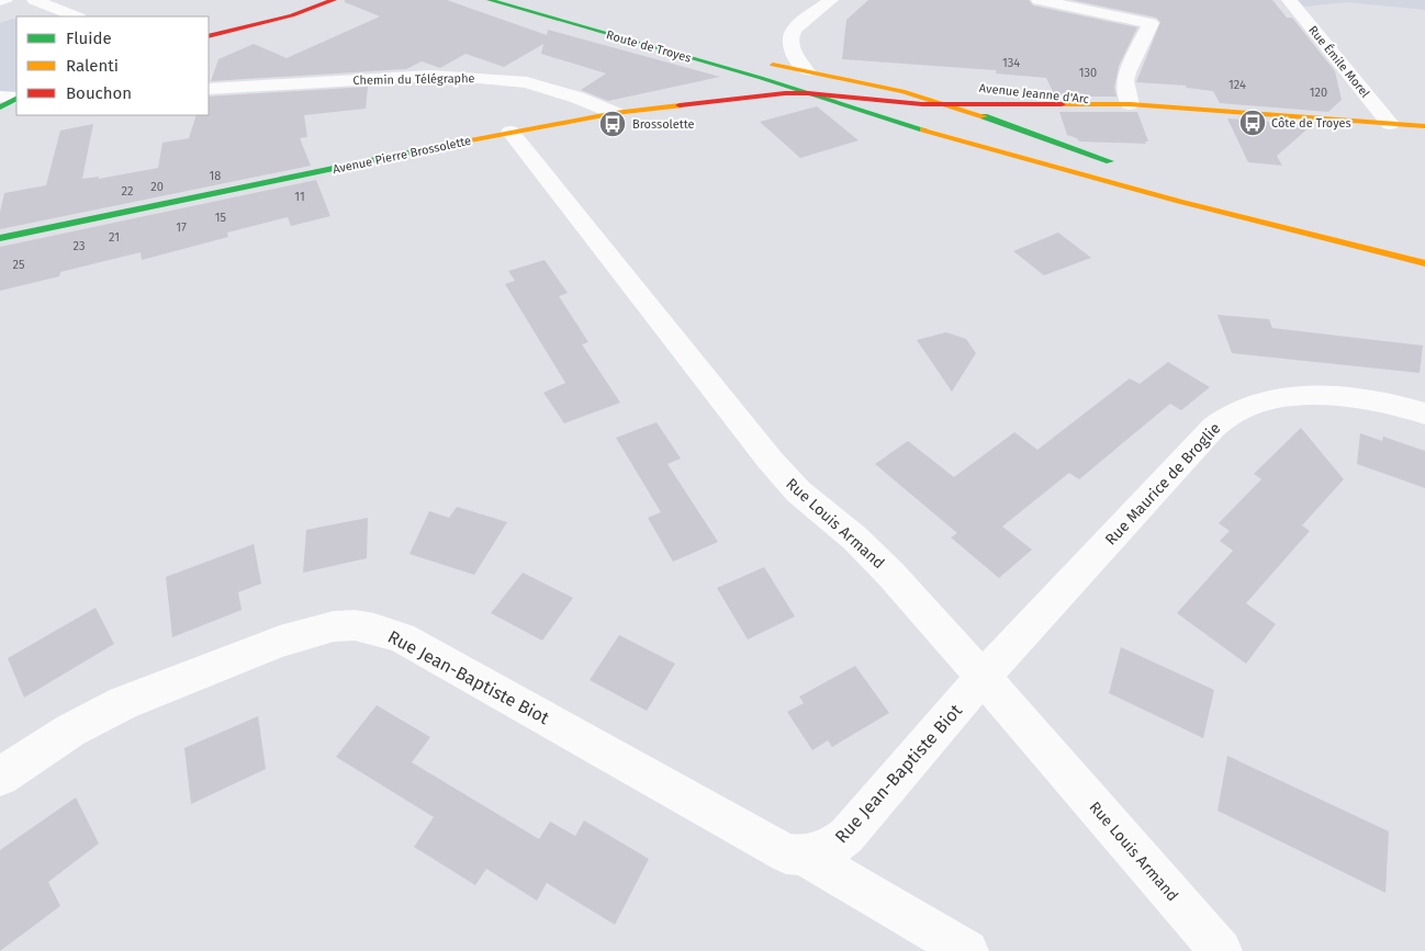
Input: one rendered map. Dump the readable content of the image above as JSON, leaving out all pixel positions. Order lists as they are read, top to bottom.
{
  "streets": {
    "main road": ["Route de Troyes", "Avenue Jeanne d'Arc", "Avenue Pierre Brossolette"],
    "street": [
      "Rue Émile Morel",
      "Chemin du Télégraphe",
      "Rue Maurice de Broglie",
      "Rue Louis Armand",
      "Rue Jean-Baptiste Biot"
    ]
  },
  "crossings": [
    ["Route de Troyes", "Avenue Pierre Brossolette"],
    ["Rue Émile Morel", "Avenue Jeanne d'Arc"],
    ["Chemin du Télégraphe", "Avenue Pierre Brossolette"],
    ["Avenue Pierre Brossolette", "Rue Louis Armand"],
    ["Rue Maurice de Broglie", "Rue Louis Armand"],
    ["Rue Maurice de Broglie", "Rue Jean-Baptiste Biot"],
    ["Rue Louis Armand", "Rue Jean-Baptiste Biot"]
  ],
  "places": {
    "bus stop": ["Côte de Troyes", "Brossolette"]
  },
  "house_numbers": [
    "134",
    "130",
    "124",
    "120",
    "18",
    "20",
    "22",
    "11",
    "15",
    "17",
    "21",
    "23",
    "25"
  ],
  "legend": ["Fluide", "Ralenti", "Bouchon"]
}
